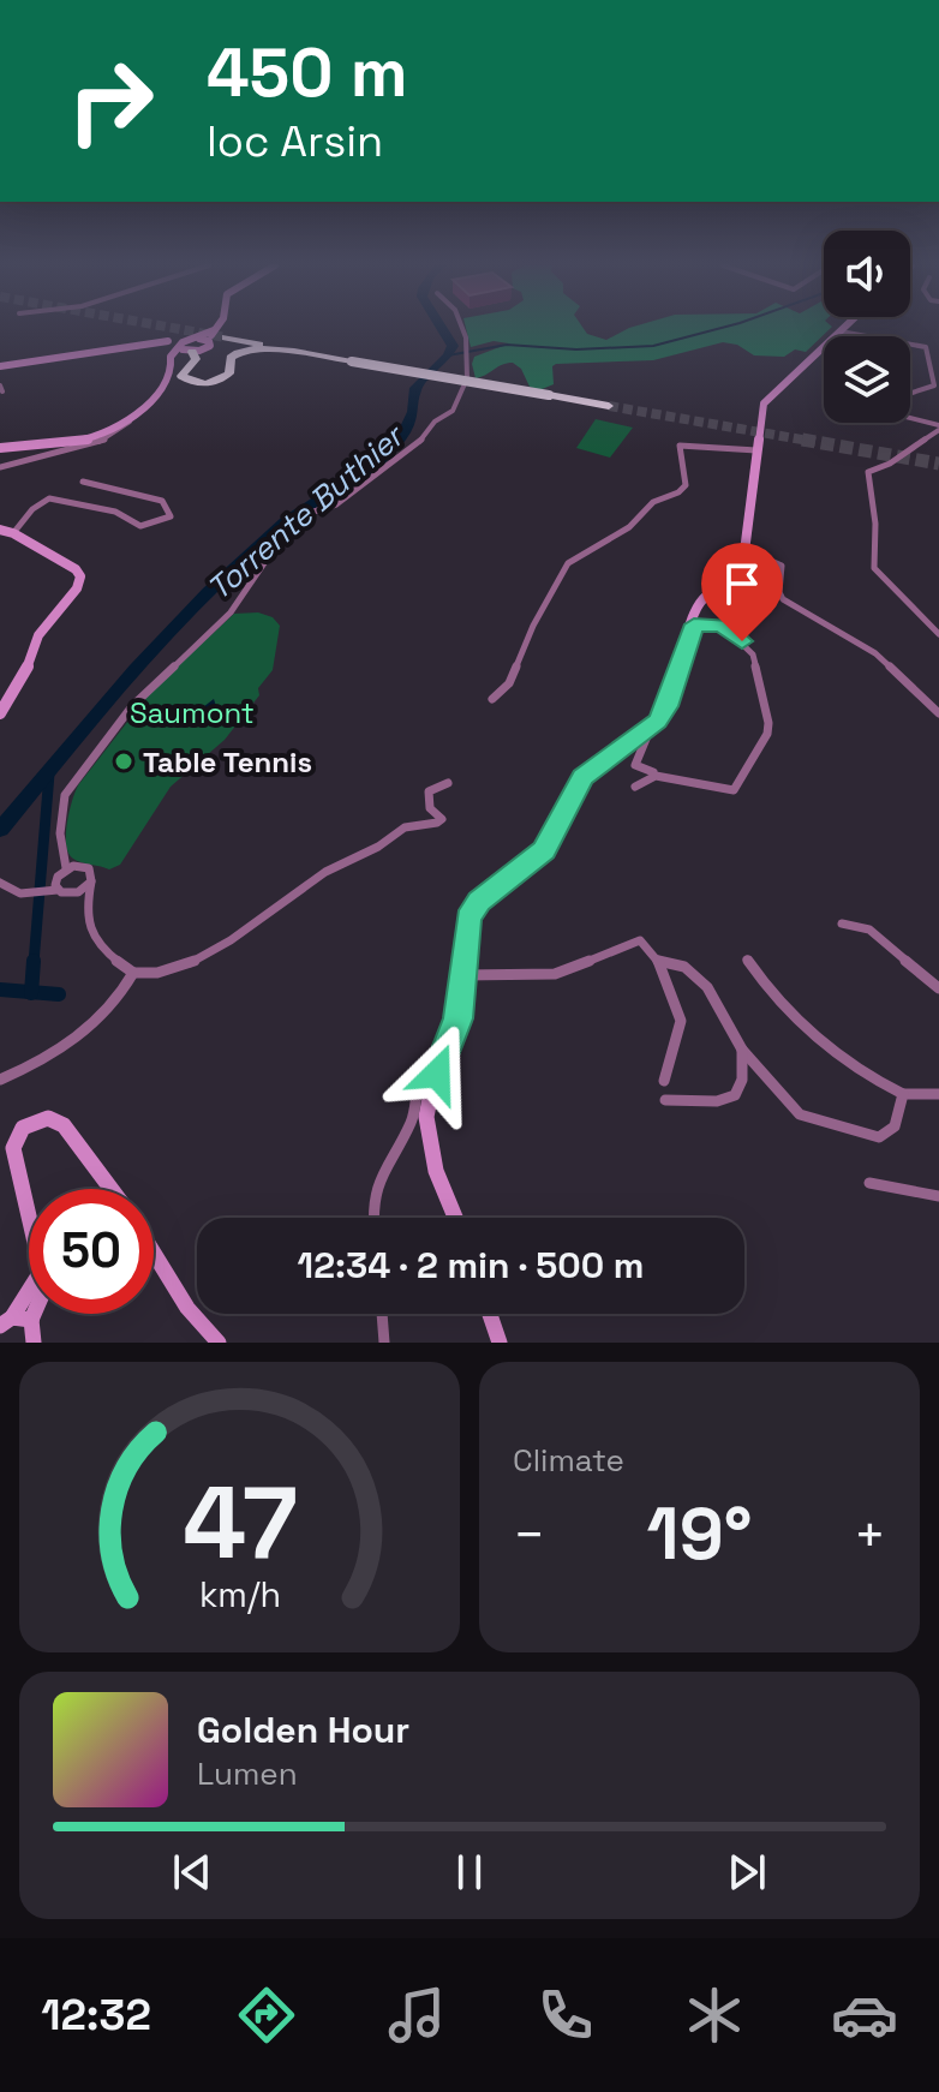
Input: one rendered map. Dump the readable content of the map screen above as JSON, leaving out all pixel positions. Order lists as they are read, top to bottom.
{
  "water": ["Torrente Buthier"],
  "parks": ["Saumont"],
  "places": ["Table Tennis"],
  "page": {
    "turn": ["450 m", "loc Arsin"],
    "limit": "50",
    "trip": "12:34 · 2 min · 500 m",
    "tile": "Climate",
    "heat": ["−", "19°", "+"],
    "song": ["Golden Hour", "Lumen"],
    "tabs": "12:32",
    "gauge": ["47", "km/h"]
  }
}
